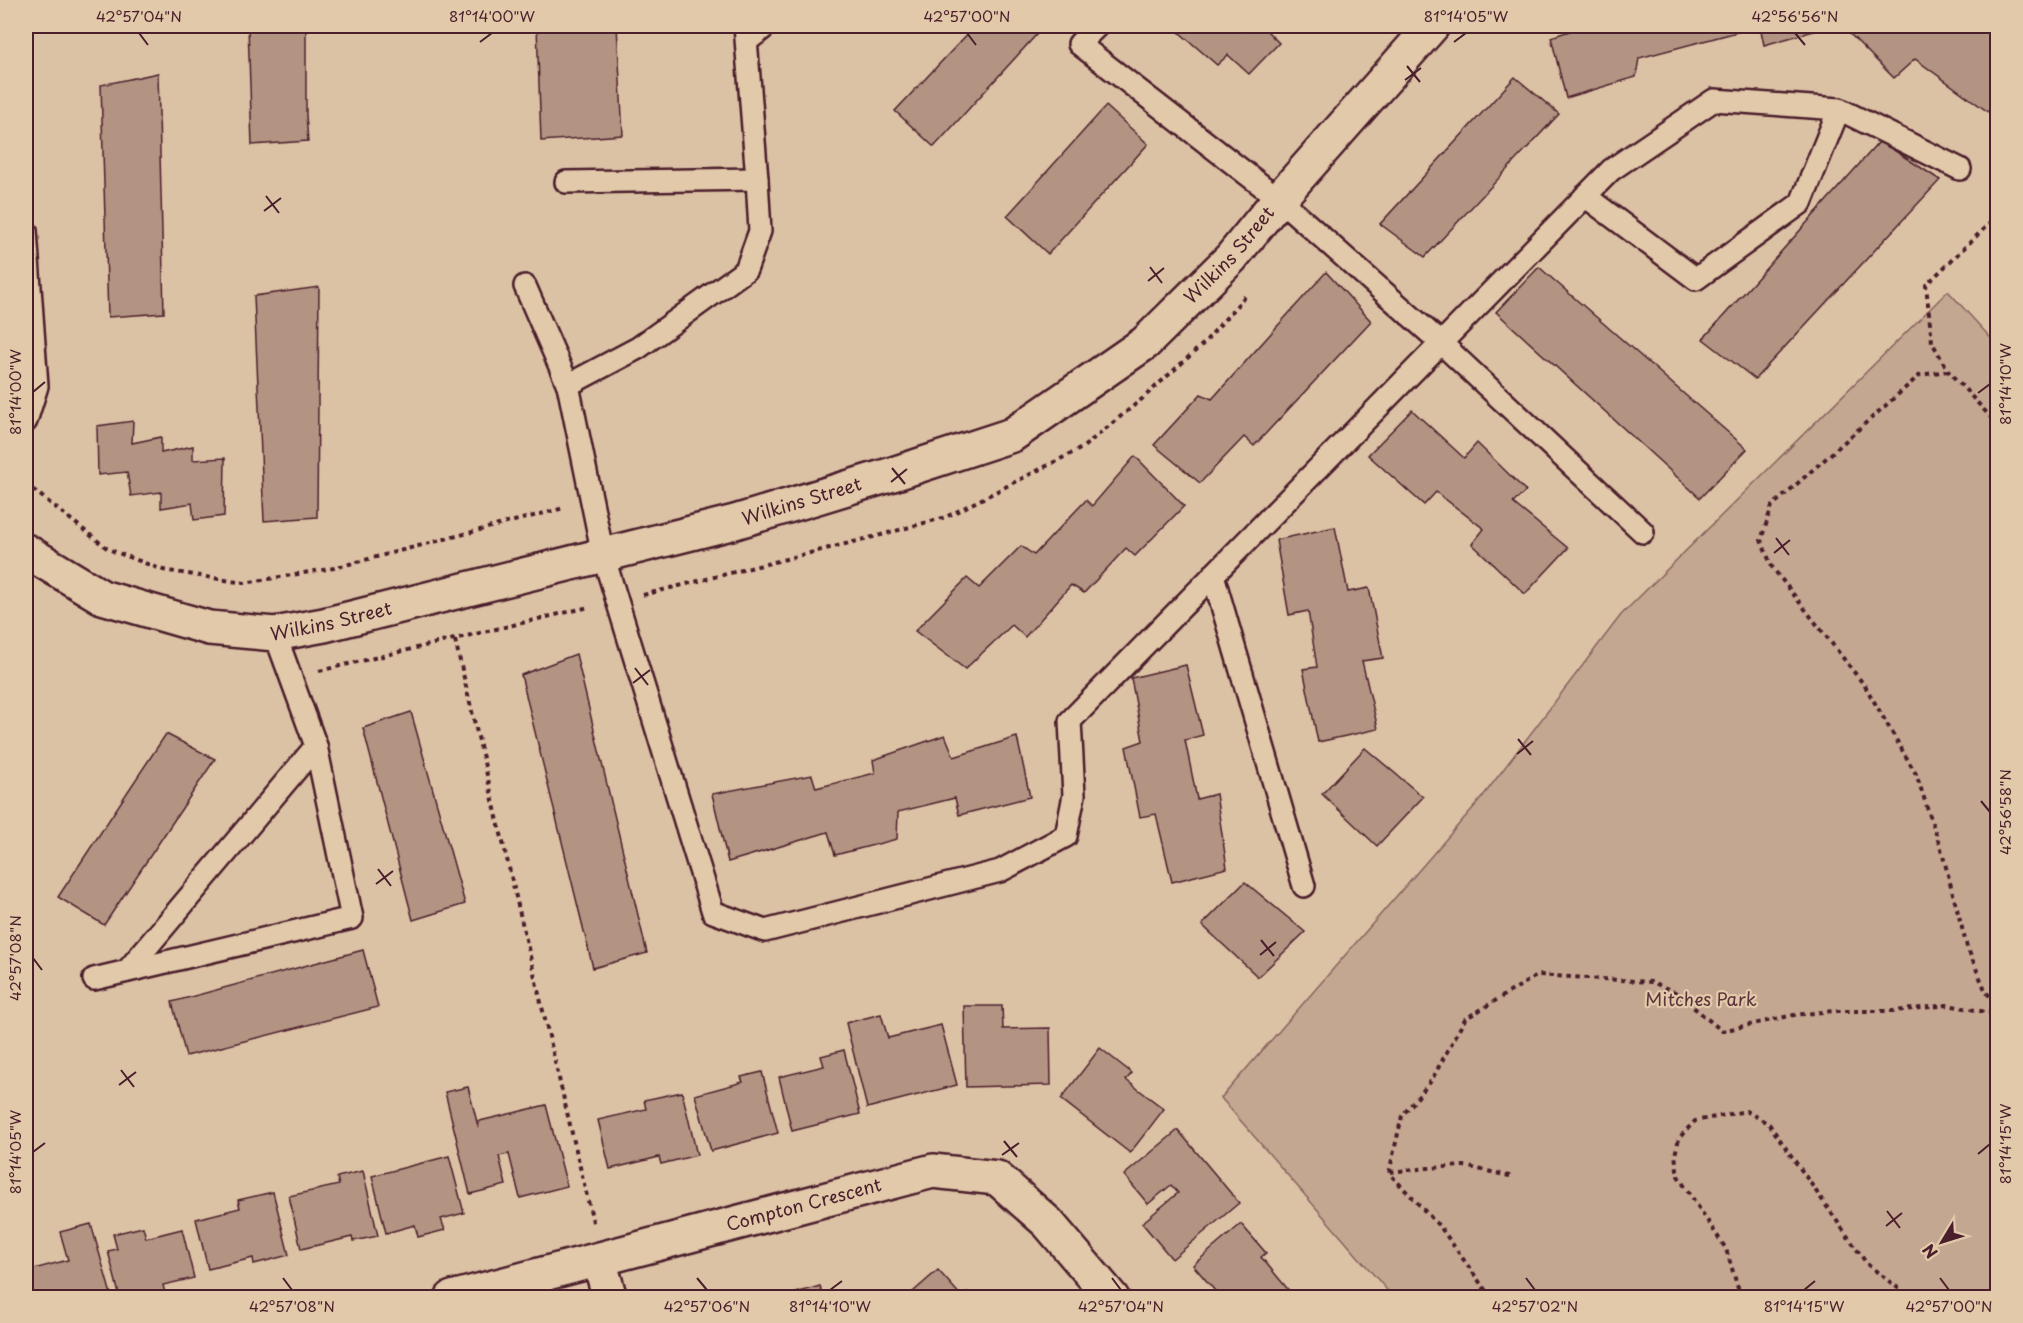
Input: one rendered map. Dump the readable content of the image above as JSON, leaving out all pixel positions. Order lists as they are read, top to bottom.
{
  "streets": {
    "street": ["Wilkins Street", "Compton Crescent"]
  },
  "parks": ["Mitches Park"],
  "north": "bottom left",
  "coordinates": [
    "42°57'04\"N",
    "81°14'00\"W",
    "42°57'00\"N",
    "81°14'05\"W",
    "42°56'56\"N",
    "81°14'10\"W",
    "42°56'58\"N",
    "42°57'08\"N",
    "81°14'15\"W",
    "42°57'06\"N",
    "42°57'02\"N"
  ]
}
